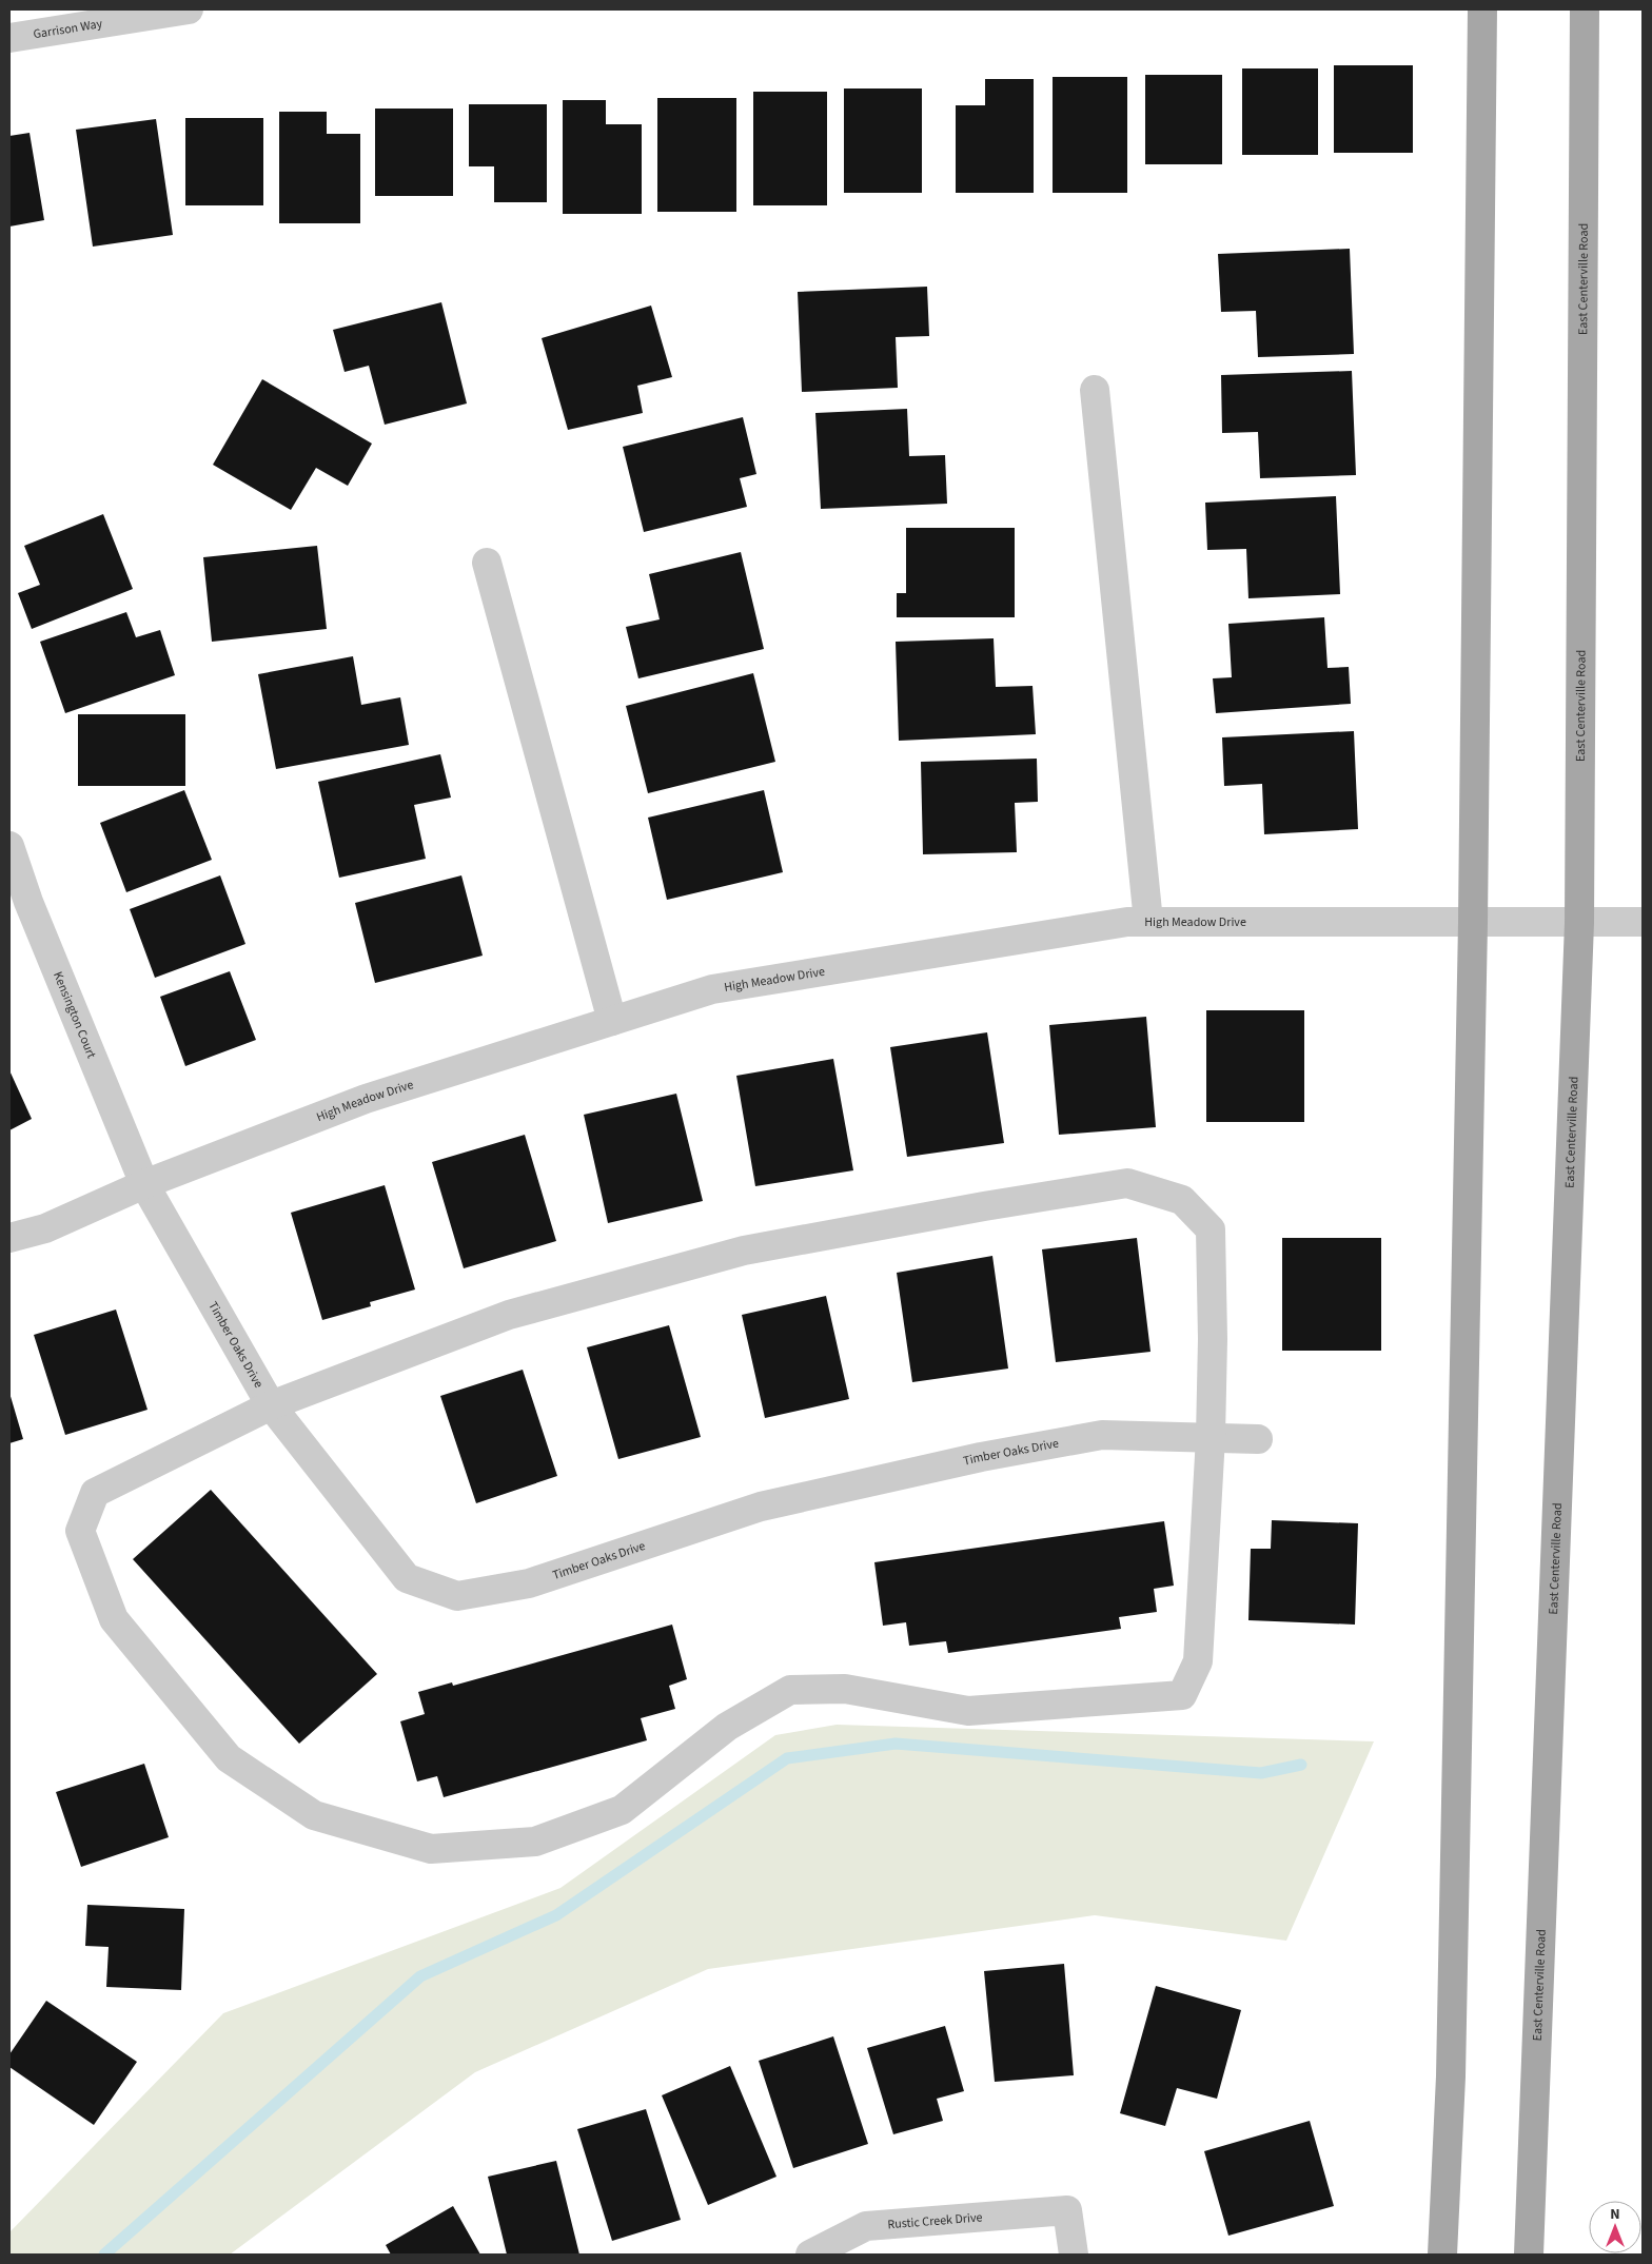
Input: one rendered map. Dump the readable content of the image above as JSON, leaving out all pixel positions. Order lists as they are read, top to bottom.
{
  "streets": {
    "main road": ["East Centerville Road"],
    "street": [
      "Garrison Way",
      "High Meadow Drive",
      "Kensington Court",
      "Timber Oaks Drive",
      "Rustic Creek Drive"
    ]
  },
  "crossings": [
    ["East Centerville Road", "High Meadow Drive"],
    ["High Meadow Drive", "Kensington Court"],
    ["High Meadow Drive", "Timber Oaks Drive"],
    ["Kensington Court", "Timber Oaks Drive"]
  ],
  "north": "top"
}
